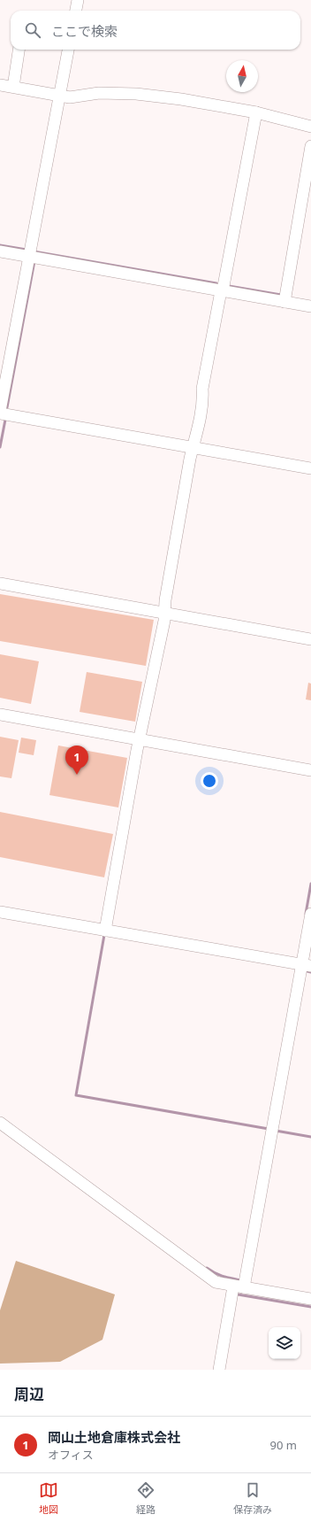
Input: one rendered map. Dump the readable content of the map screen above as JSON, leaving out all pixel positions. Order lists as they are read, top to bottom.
{
  "north": "top",
  "page": {
    "search": "ここで検索",
    "pins": "1",
    "heading": "周辺",
    "list": [
      {
        "mark": "1",
        "name": "岡山土地倉庫株式会社",
        "note": "オフィス",
        "value": "90 m"
      }
    ],
    "nav": ["地図", "経路", "保存済み"]
  }
}
